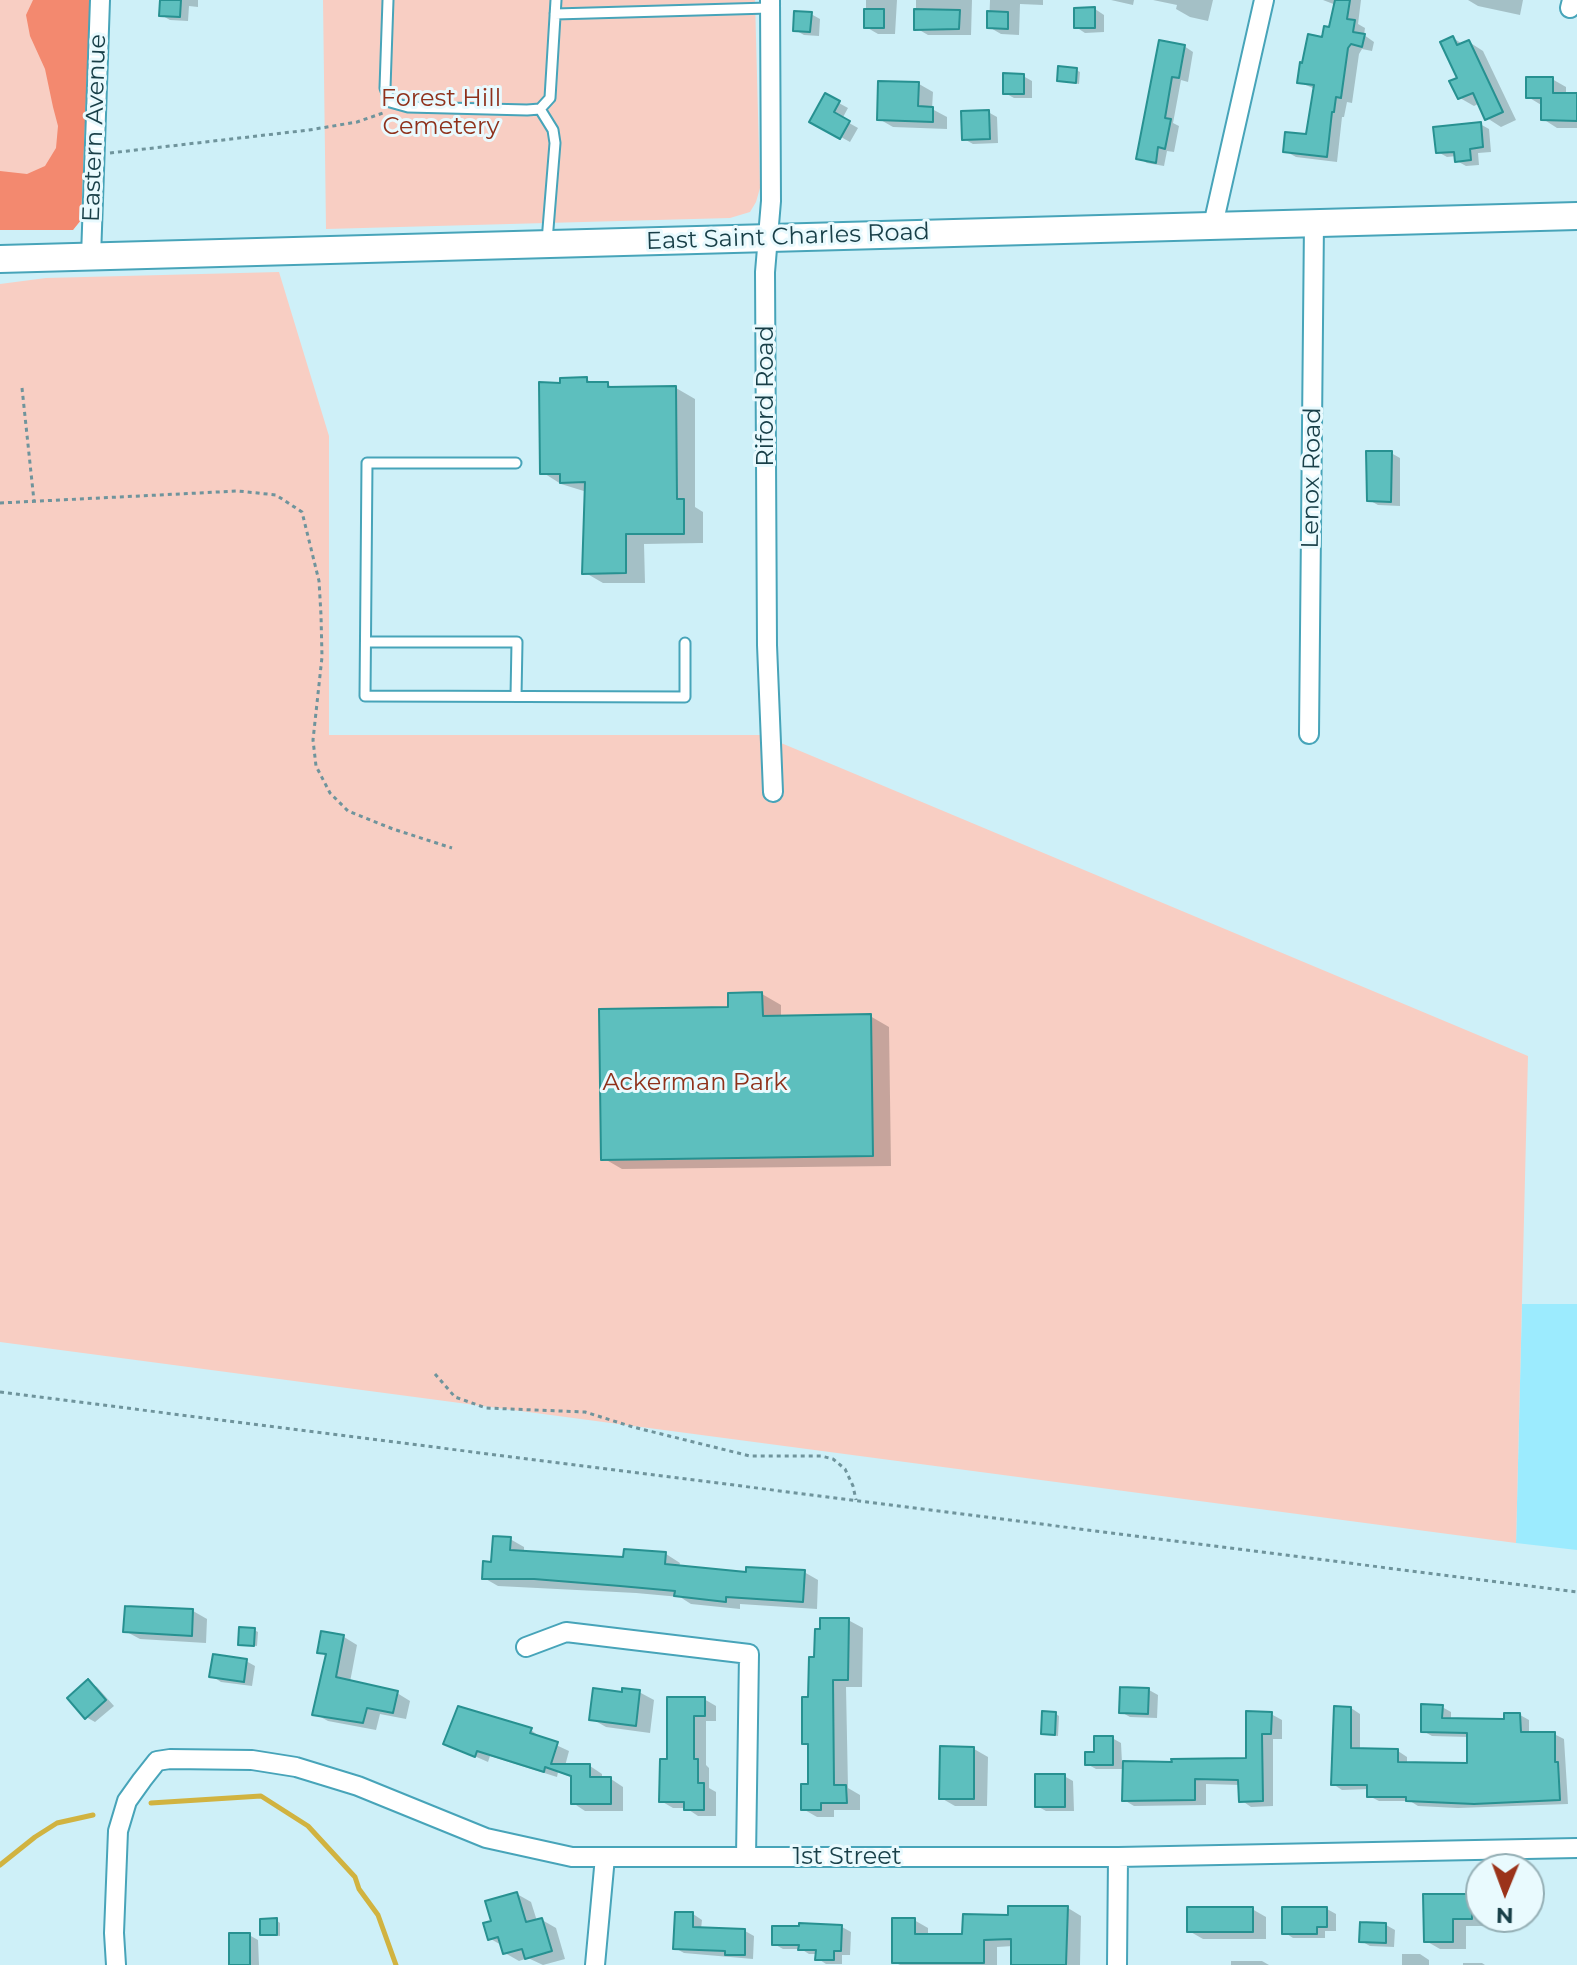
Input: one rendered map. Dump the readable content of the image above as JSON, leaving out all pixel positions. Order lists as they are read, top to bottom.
{
  "streets": {
    "main road": ["East Saint Charles Road"],
    "street": [
      "Eastern Avenue",
      "Riford Road",
      "Lenox Road",
      "1st Street"
    ]
  },
  "crossings": [
    ["Eastern Avenue", "East Saint Charles Road"],
    ["East Saint Charles Road", "Riford Road"],
    ["East Saint Charles Road", "Lenox Road"]
  ],
  "parks": ["Forest Hill Cemetery", "Ackerman Park"],
  "north": "bottom"
}
